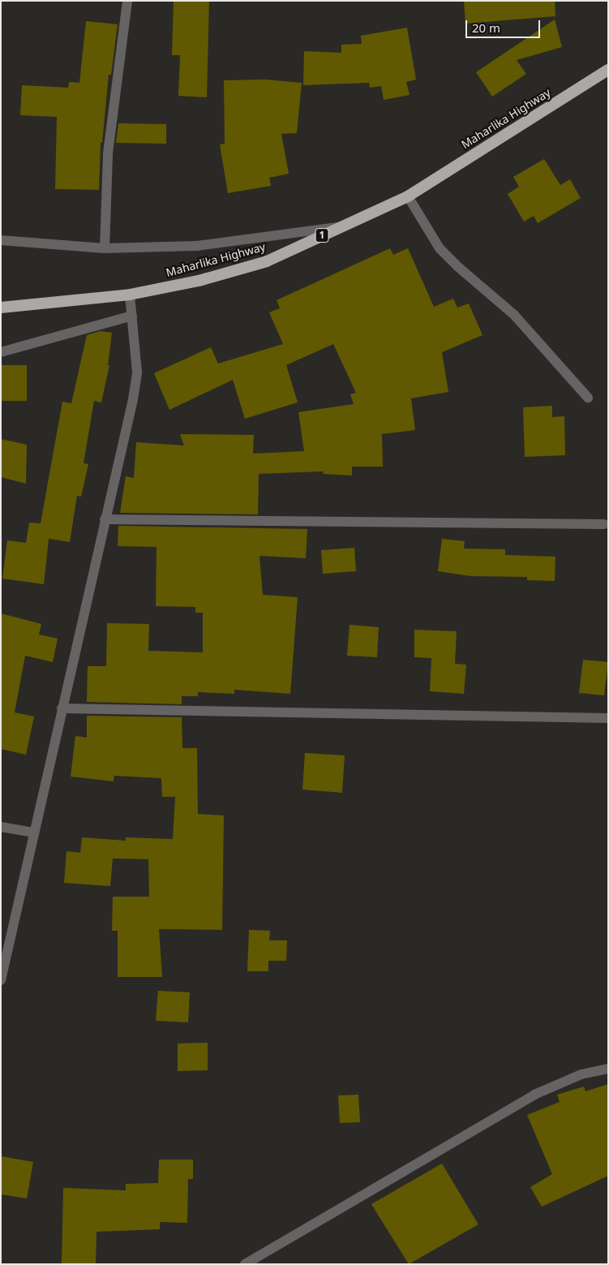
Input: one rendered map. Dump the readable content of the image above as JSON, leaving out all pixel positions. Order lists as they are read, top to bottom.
{
  "streets": {
    "highway": ["Maharlika Highway", "1"]
  },
  "scale_bar": "20 m"
}
